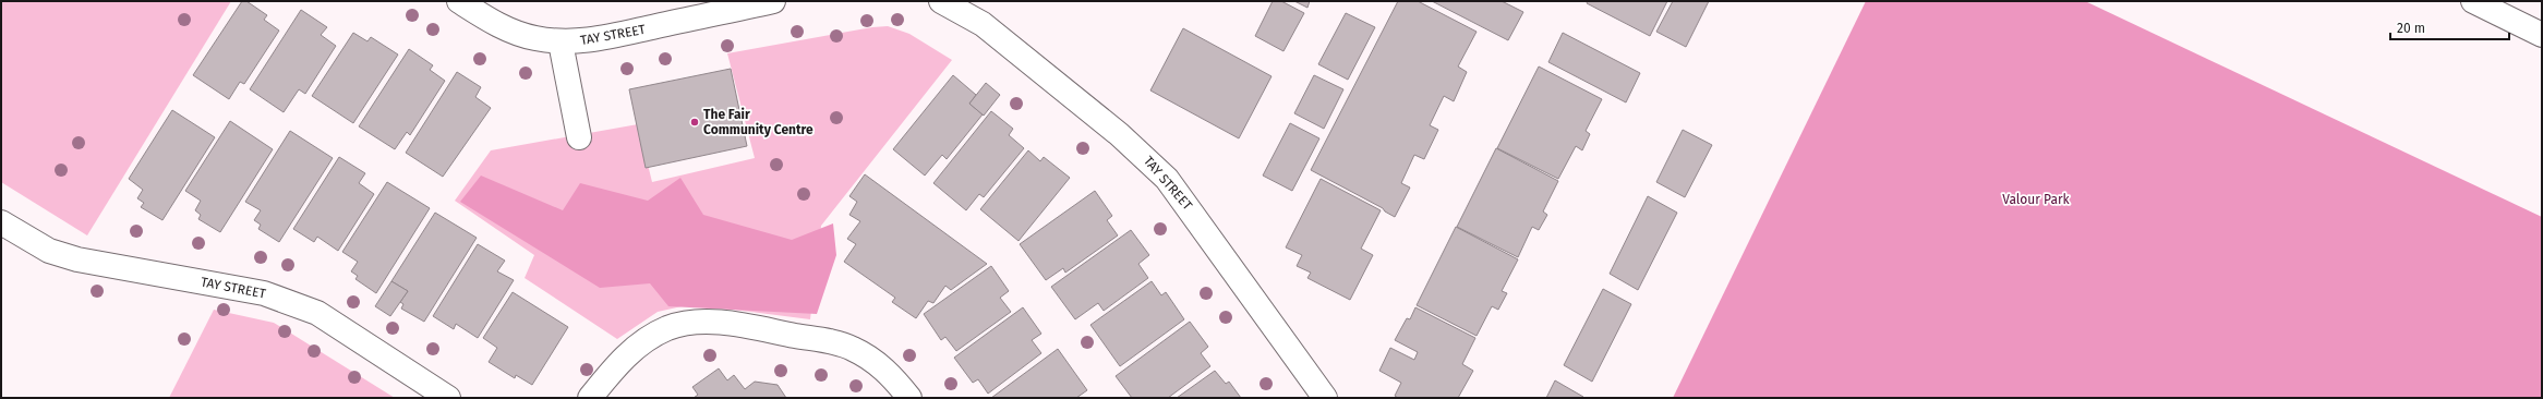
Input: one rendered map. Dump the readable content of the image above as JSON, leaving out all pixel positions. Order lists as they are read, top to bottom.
{
  "streets": {
    "main road": ["TAY STREET"]
  },
  "parks": ["Valour Park"],
  "places": ["The Fair Community Centre"],
  "scale_bar": "20 m"
}
